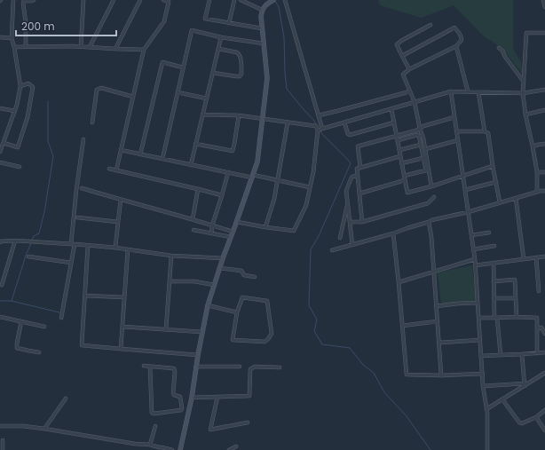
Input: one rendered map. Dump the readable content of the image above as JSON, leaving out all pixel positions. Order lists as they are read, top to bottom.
{
  "scale_bar": "200 m"
}
